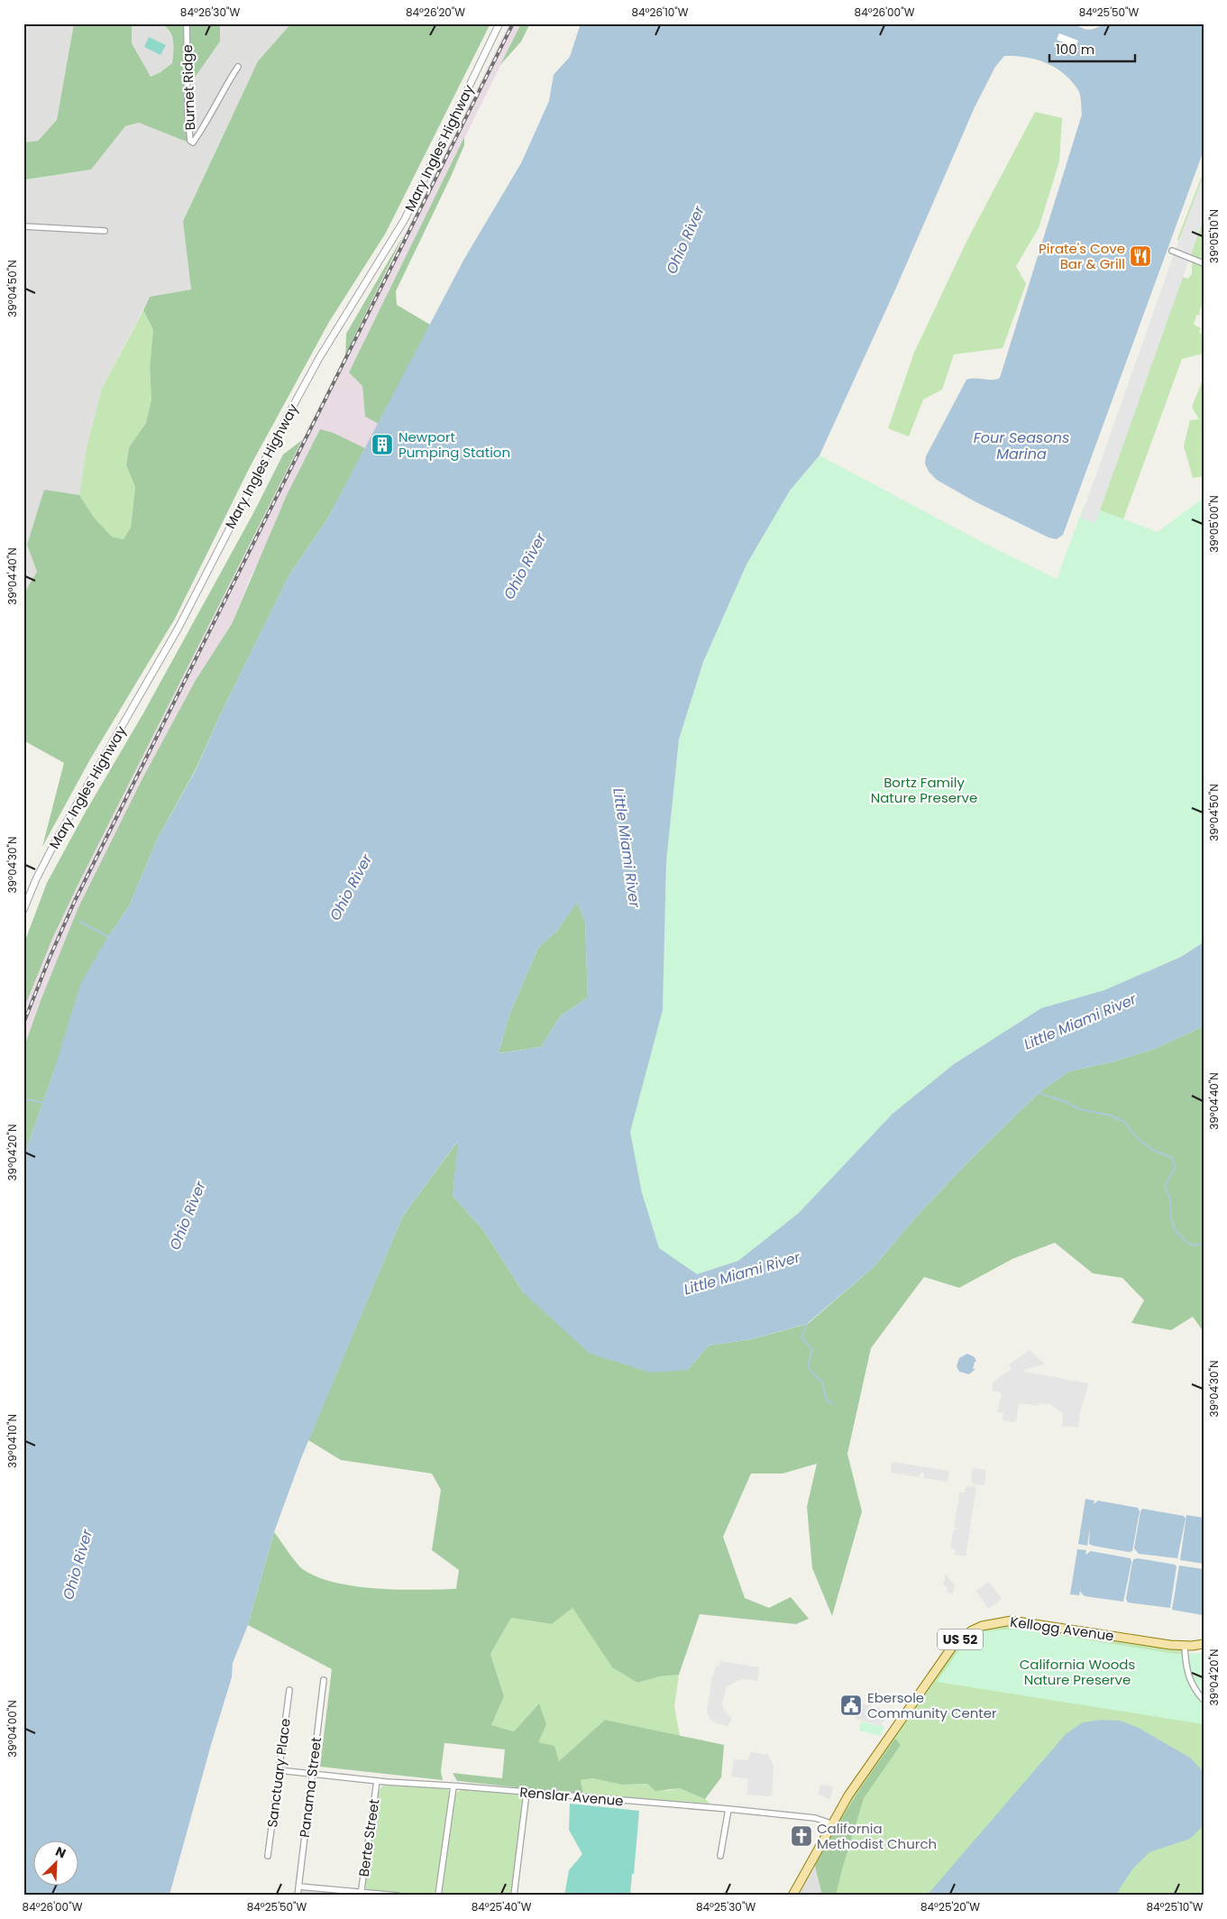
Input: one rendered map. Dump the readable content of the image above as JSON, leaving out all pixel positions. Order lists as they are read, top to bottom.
{
  "streets": {
    "main road": ["Kellogg Avenue", "US 52"],
    "street": [
      "Burnet Ridge",
      "Mary Ingles Highway",
      "Sanctuary Place",
      "Panama Street",
      "Renslar Avenue",
      "Berte Street"
    ]
  },
  "crossings": [
    ["Kellogg Avenue", "Renslar Avenue"],
    ["Sanctuary Place", "Renslar Avenue"],
    ["Panama Street", "Renslar Avenue"],
    ["Renslar Avenue", "Berte Street"]
  ],
  "water": ["Ohio River", "Four Seasons Marina", "Little Miami River"],
  "parks": ["Bortz Family Nature Preserve", "California Woods Nature Preserve"],
  "places": {
    "restaurant": ["Pirate's Cove Bar & Grill"],
    "building": ["Newport Pumping Station"],
    "public building": ["Ebersole Community Center"],
    "church": ["California Methodist Church"]
  },
  "scale_bar": "100 m",
  "north": "top right",
  "coordinates": [
    "84°26'30\"W",
    "84°26'20\"W",
    "84°26'10\"W",
    "84°26'00\"W",
    "84°25'50\"W",
    "39°05'10\"N",
    "39°04'50\"N",
    "39°05'00\"N",
    "39°04'40\"N",
    "39°04'30\"N",
    "39°04'20\"N",
    "39°04'10\"N",
    "39°04'00\"N",
    "84°25'40\"W",
    "84°25'30\"W",
    "84°25'20\"W",
    "84°25'10\"W"
  ]
}
